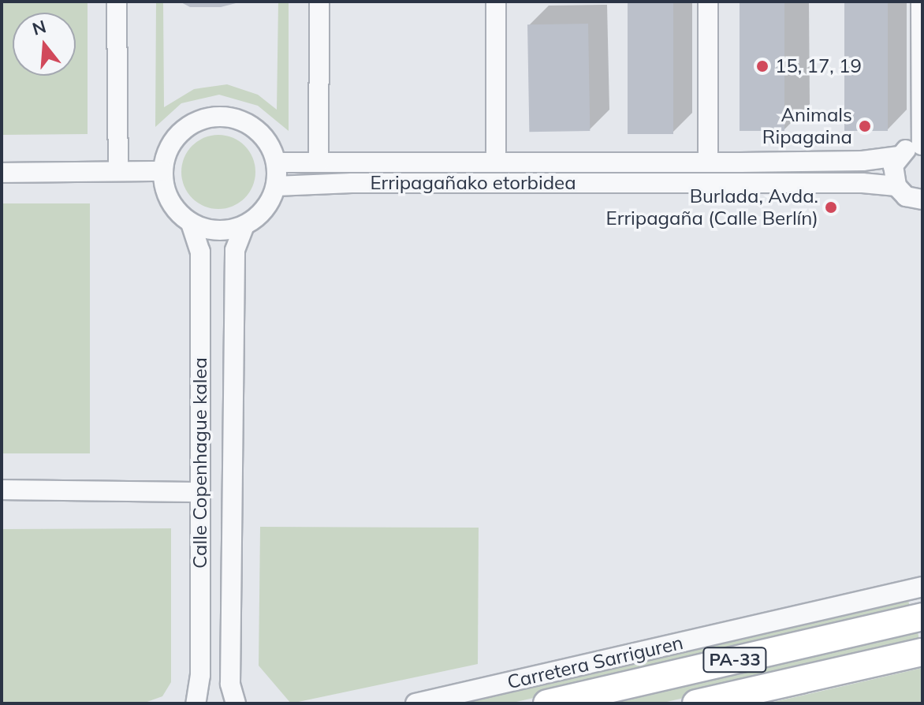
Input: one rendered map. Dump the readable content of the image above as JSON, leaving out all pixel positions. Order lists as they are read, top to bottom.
{
  "streets": {
    "highway": ["PA-33"],
    "street": ["Erripagañako etorbidea", "Calle Copenhague kalea", "Carretera Sarriguren"]
  },
  "crossings": [
    ["Erripagañako etorbidea", "Calle Copenhague kalea"]
  ],
  "places": ["15, 17, 19", "Animals Ripagaina", "Burlada, Avda. Erripagaña (Calle Berlín)"],
  "north": "top"
}
